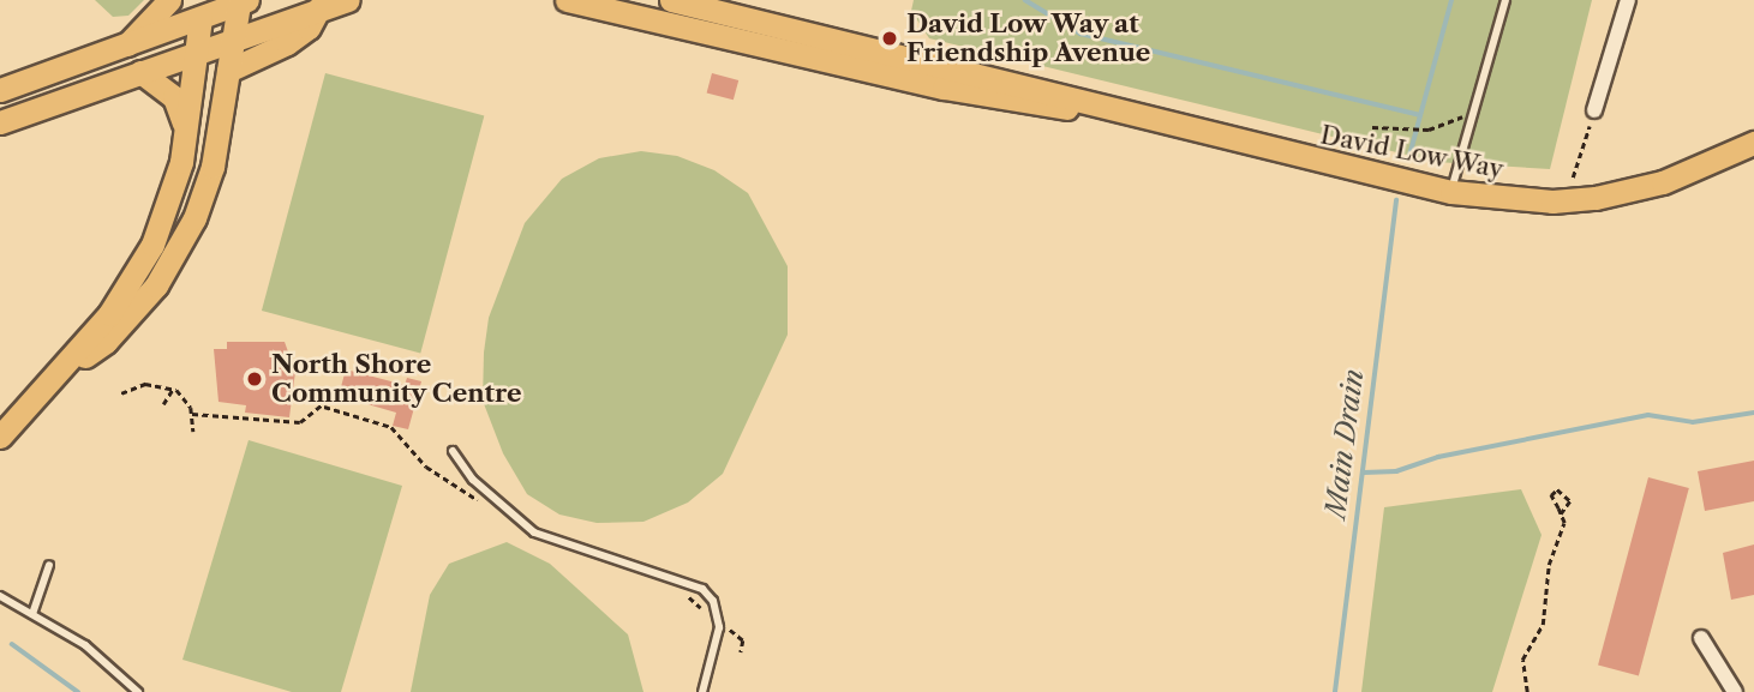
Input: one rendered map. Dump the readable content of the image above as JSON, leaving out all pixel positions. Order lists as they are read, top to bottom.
{
  "streets": {
    "main road": ["David Low Way"]
  },
  "water": ["Main Drain"],
  "places": ["David Low Way at Friendship Avenue", "North Shore Community Centre"]
}
